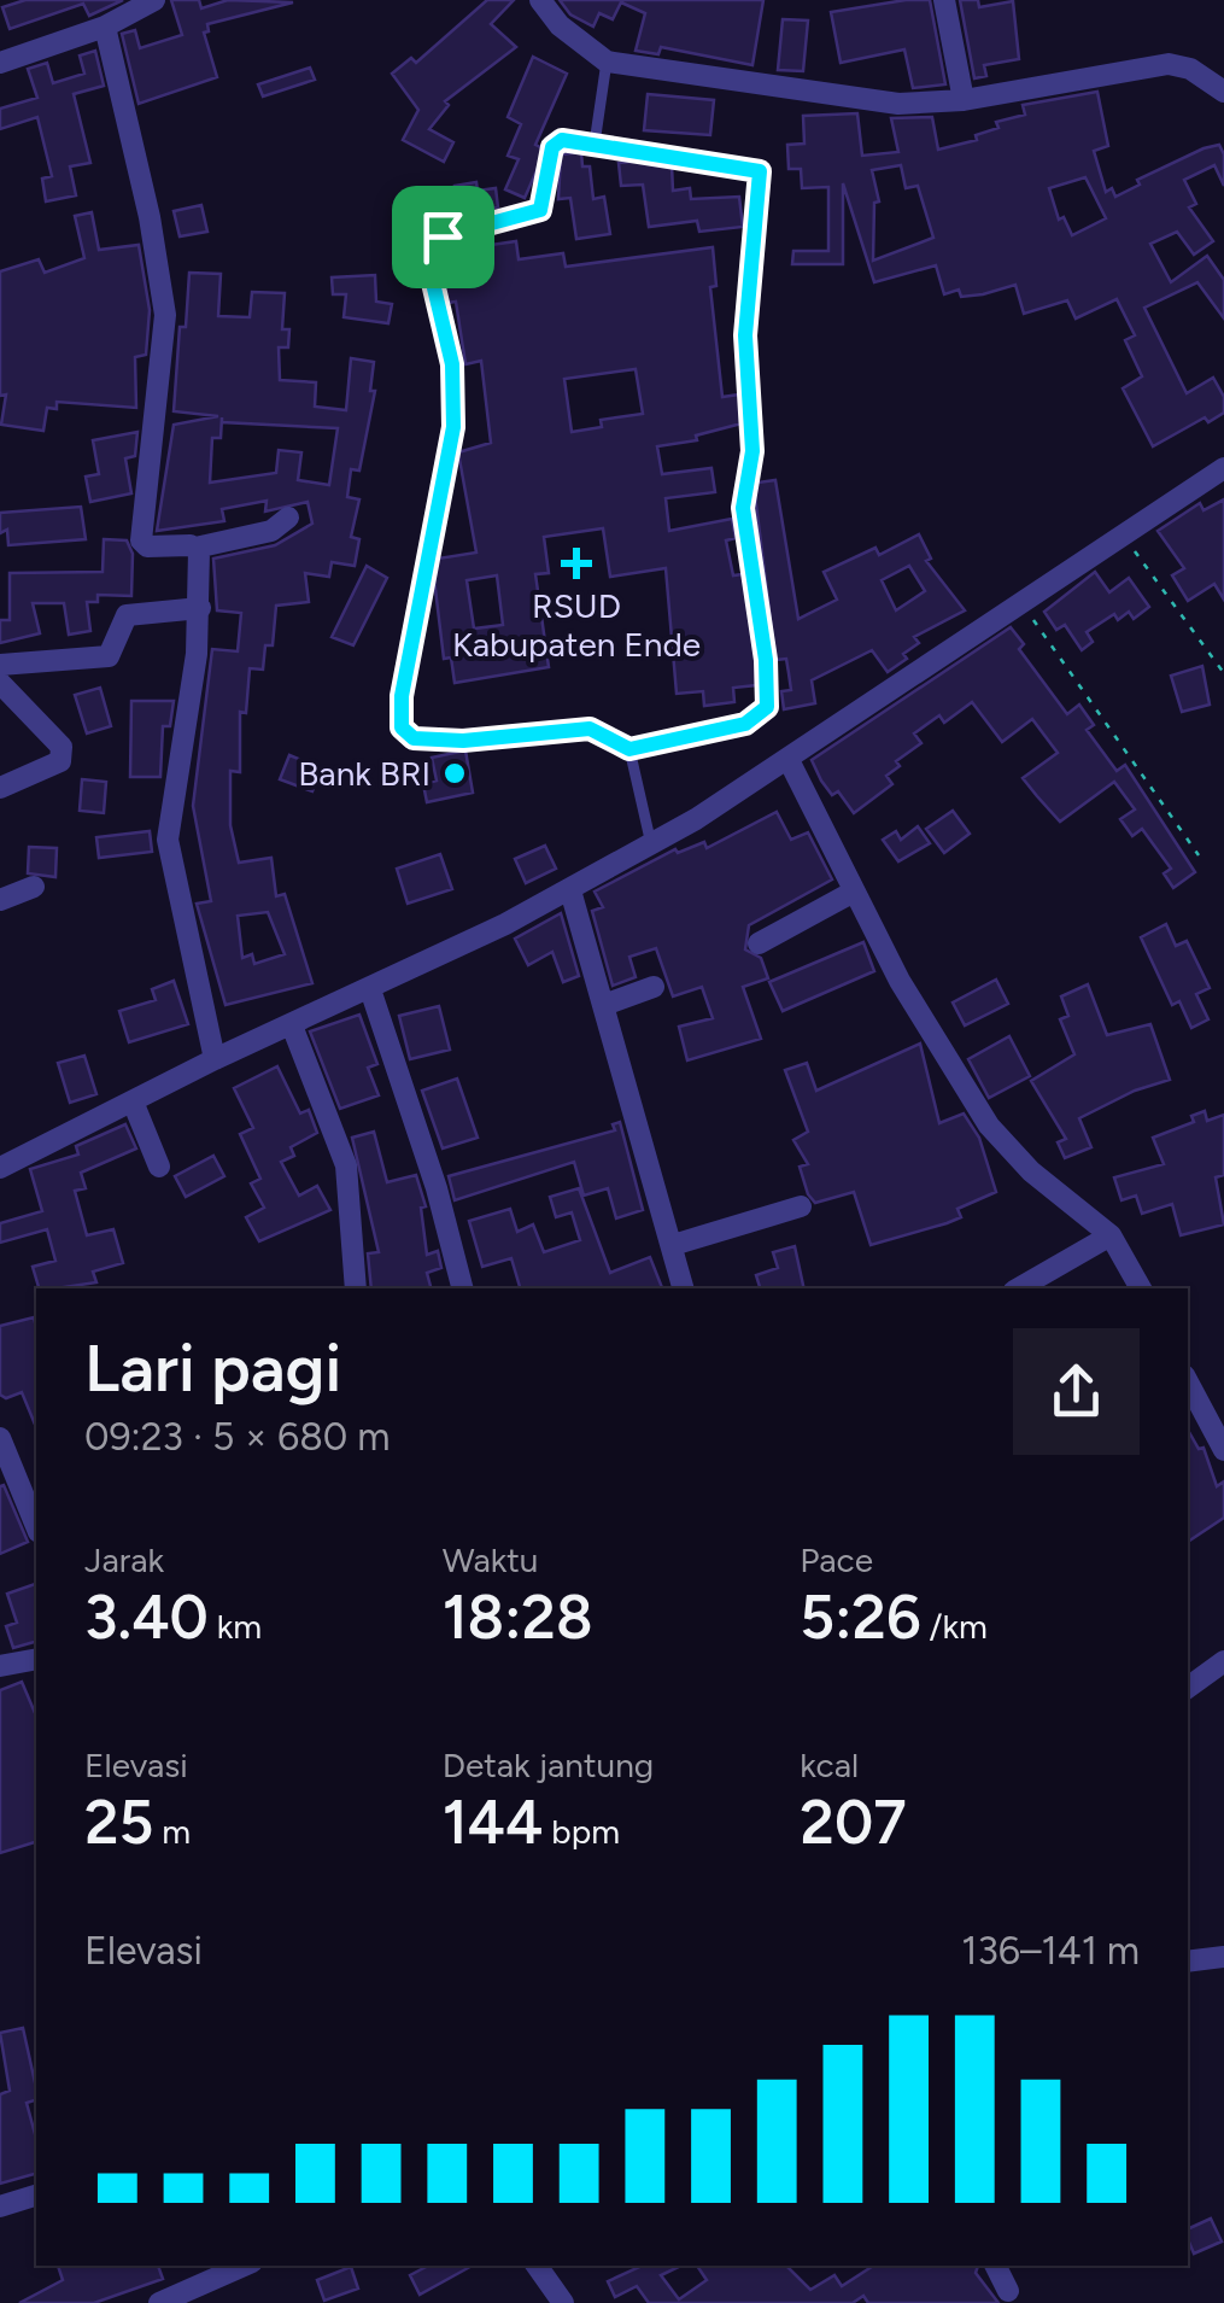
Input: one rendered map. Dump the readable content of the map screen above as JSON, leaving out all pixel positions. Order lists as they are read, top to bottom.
{
  "places": {
    "health": ["RSUD Kabupaten Ende"],
    "other": ["Bank BRI"]
  },
  "page": {
    "heading": ["Lari pagi", "09:23 · 5 × 680 m"],
    "stats": [
      ["Jarak", "3.40 km"],
      ["Waktu", "18:28"],
      ["Pace", "5:26 /km"],
      ["Elevasi", "25 m"],
      ["Detak jantung", "144 bpm"],
      ["kcal", "207"]
    ],
    "chart": ["Elevasi", "136–141 m"]
  }
}
